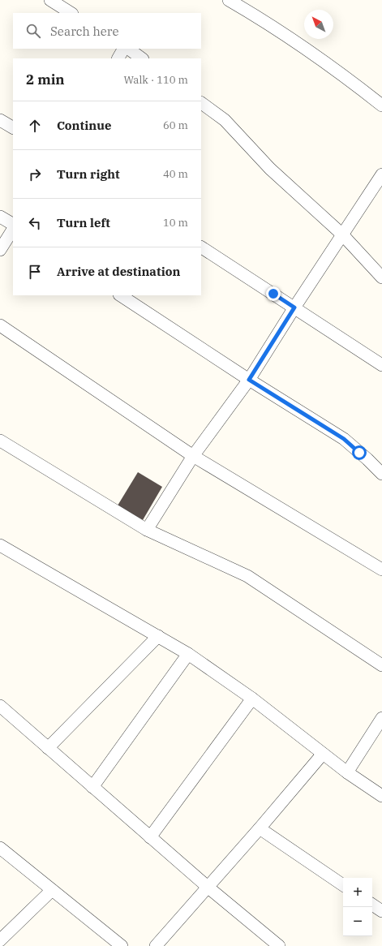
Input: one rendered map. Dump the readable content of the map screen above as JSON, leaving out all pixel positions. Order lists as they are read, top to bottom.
{
  "north": "top left",
  "page": {
    "search": "Search here",
    "heading": ["2 min", "Walk · 110 m"],
    "list": [
      ["Continue", "60 m"],
      ["Turn right", "40 m"],
      ["Turn left", "10 m"],
      "Arrive at destination"
    ],
    "map_buttons": ["+", "−"]
  }
}
